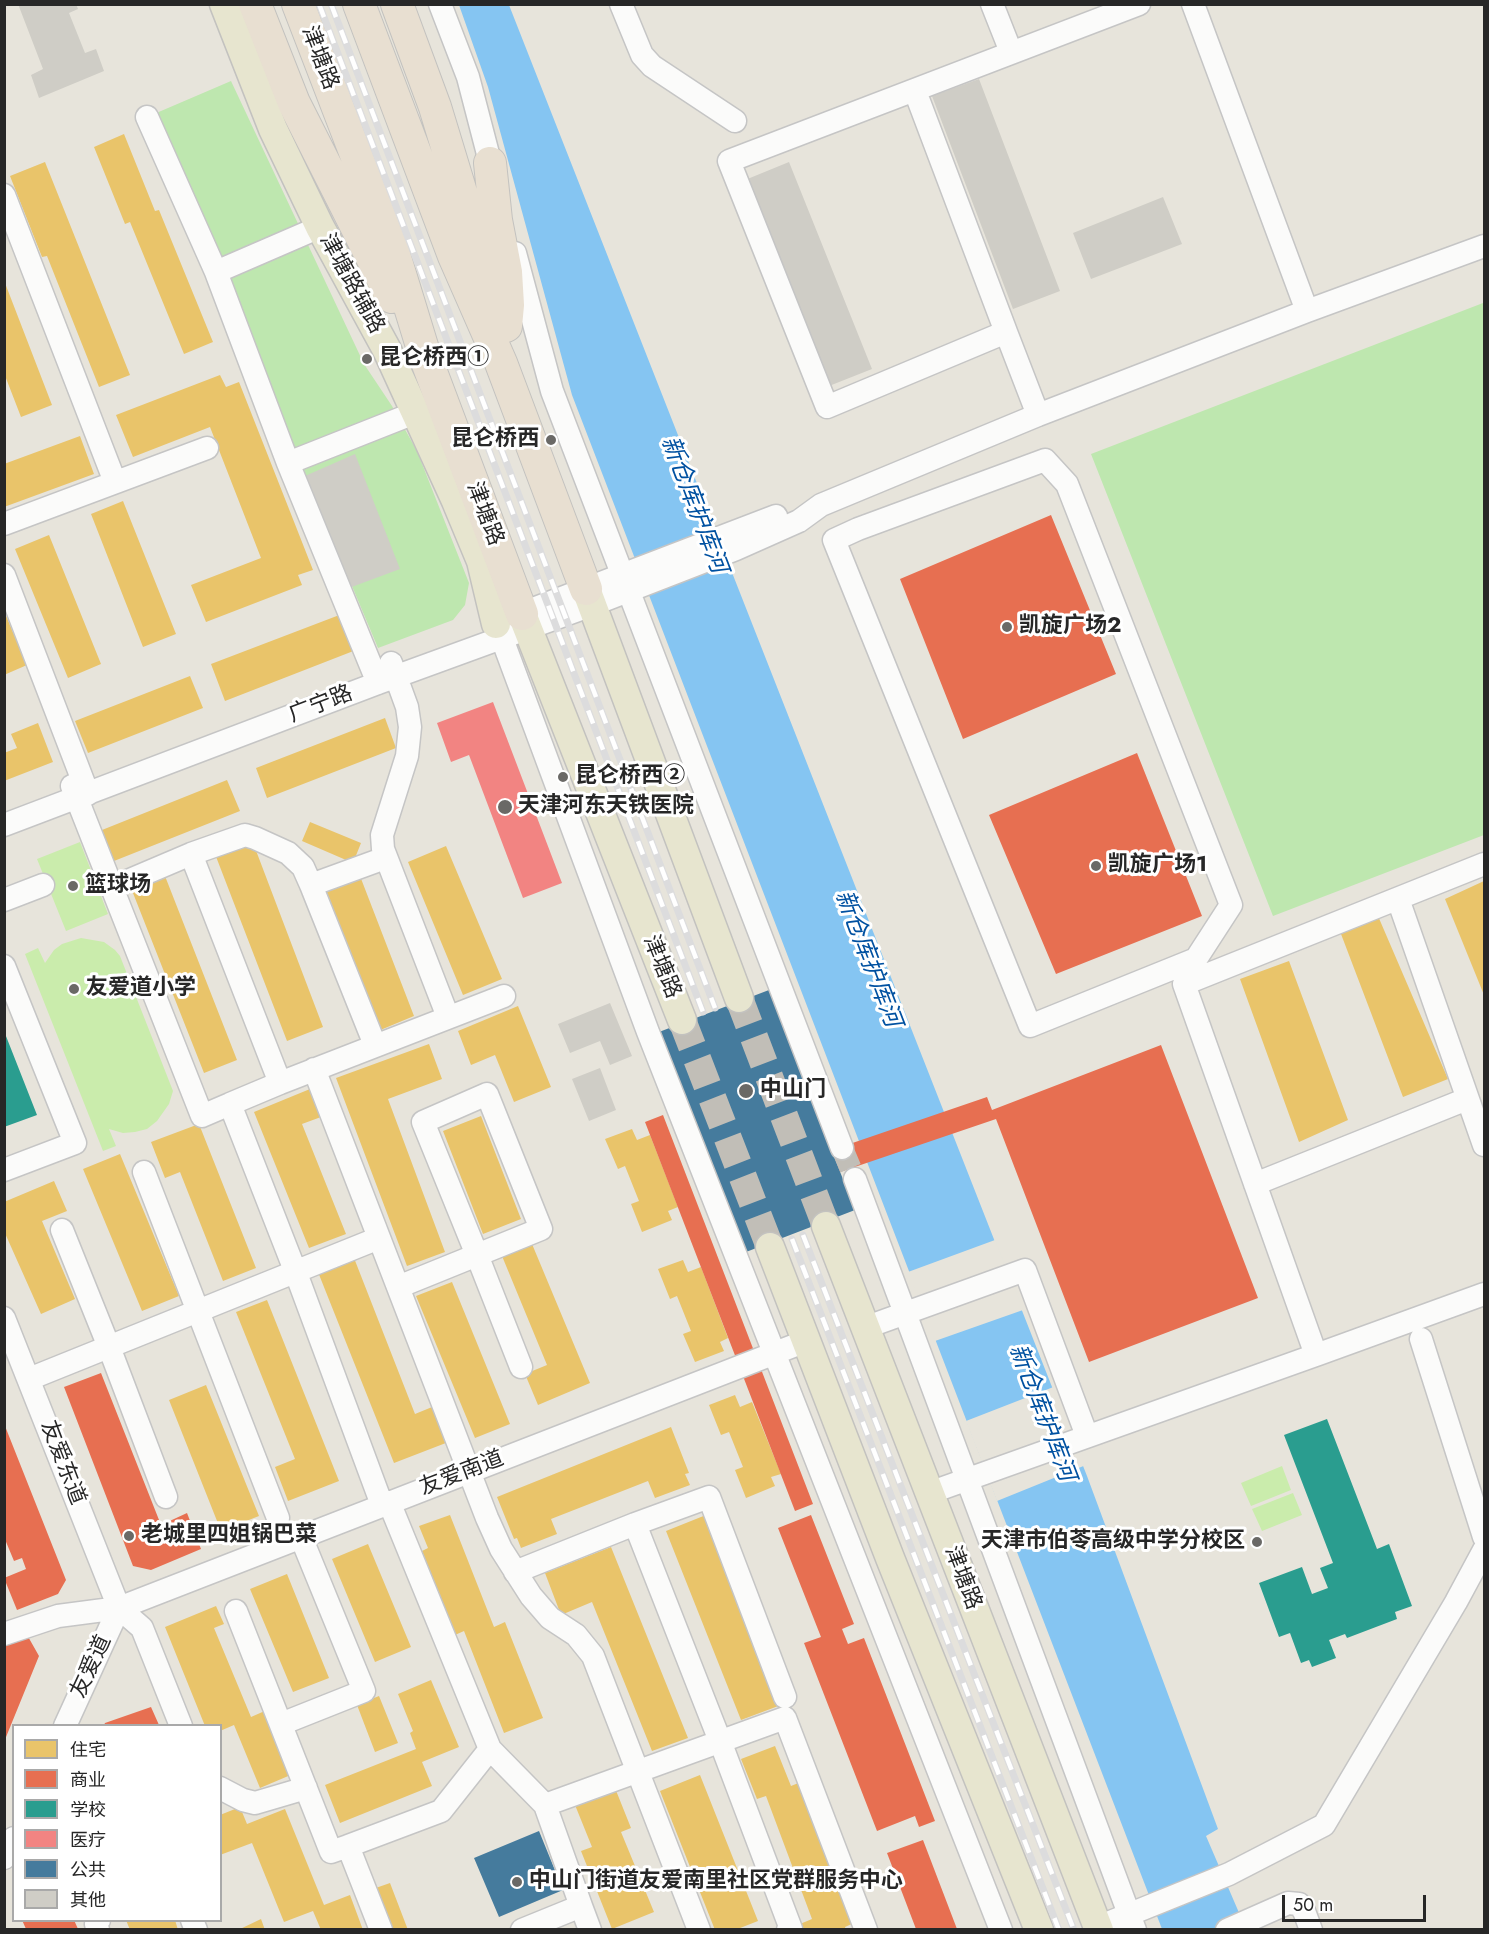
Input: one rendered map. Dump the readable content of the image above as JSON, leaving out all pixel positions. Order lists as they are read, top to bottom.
{
  "streets": {
    "highway": ["津塘路"],
    "main road": ["津塘路辅路"],
    "street": [
      "广宁路",
      "友爱东道",
      "友爱南道",
      "友爱道"
    ]
  },
  "crossings": [
    ["津塘路", "津塘路辅路"],
    ["津塘路", "广宁路"],
    ["津塘路辅路", "广宁路"],
    ["友爱东道", "友爱南道"],
    ["友爱东道", "友爱道"],
    ["友爱南道", "友爱道"]
  ],
  "water": ["新仓库护库河"],
  "places": [
    "昆仑桥西①",
    "昆仑桥西",
    "凯旋广场2",
    "昆仑桥西②",
    "天津河东天铁医院",
    "凯旋广场1",
    "篮球场",
    "友爱道小学",
    "中山门",
    "老城里四姐锅巴菜",
    "天津市伯苓高级中学分校区",
    "中山门街道友爱南里社区党群服务中心"
  ],
  "legend": [
    "住宅",
    "商业",
    "学校",
    "医疗",
    "公共",
    "其他"
  ],
  "scale_bar": "50 m"
}
